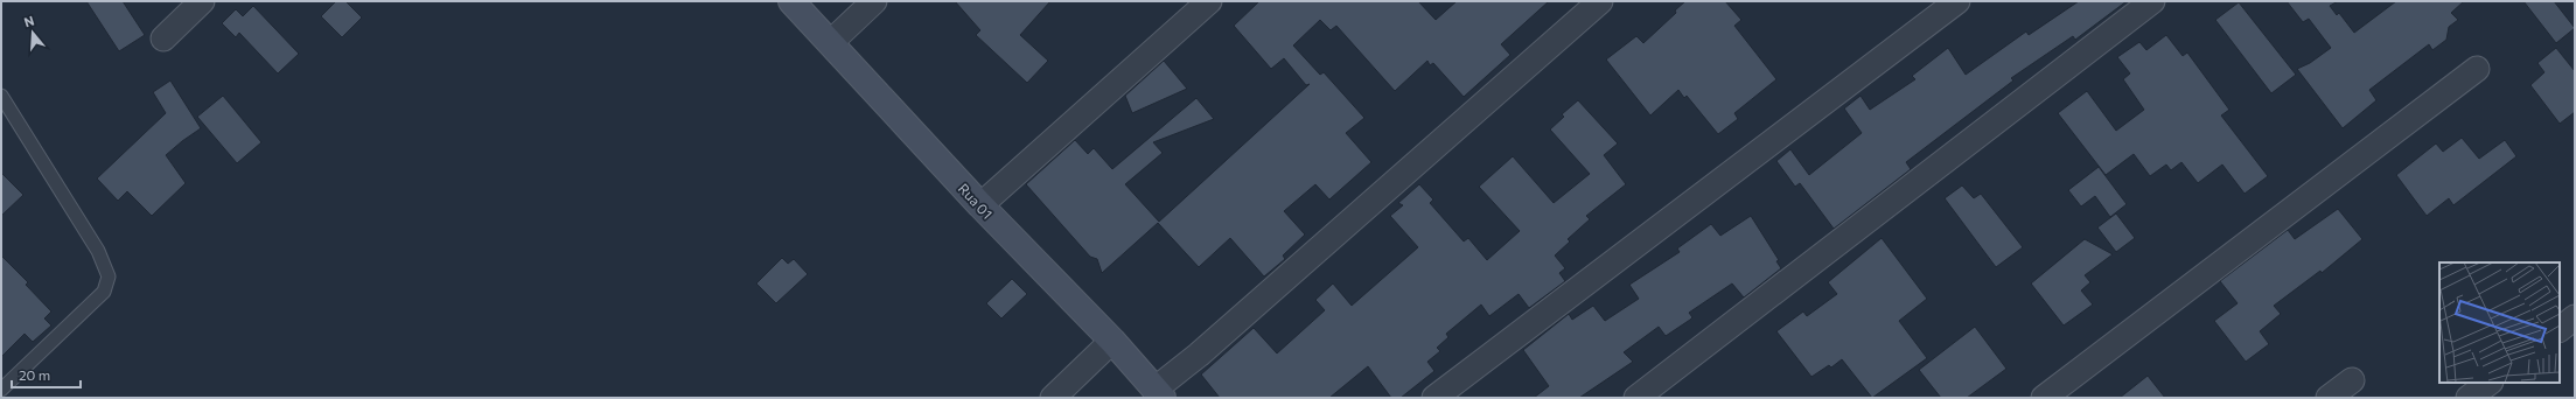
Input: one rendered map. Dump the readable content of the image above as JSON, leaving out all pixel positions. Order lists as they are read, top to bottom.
{
  "streets": {
    "street": ["Rua 01"]
  },
  "scale_bar": "20 m",
  "north": "top"
}
